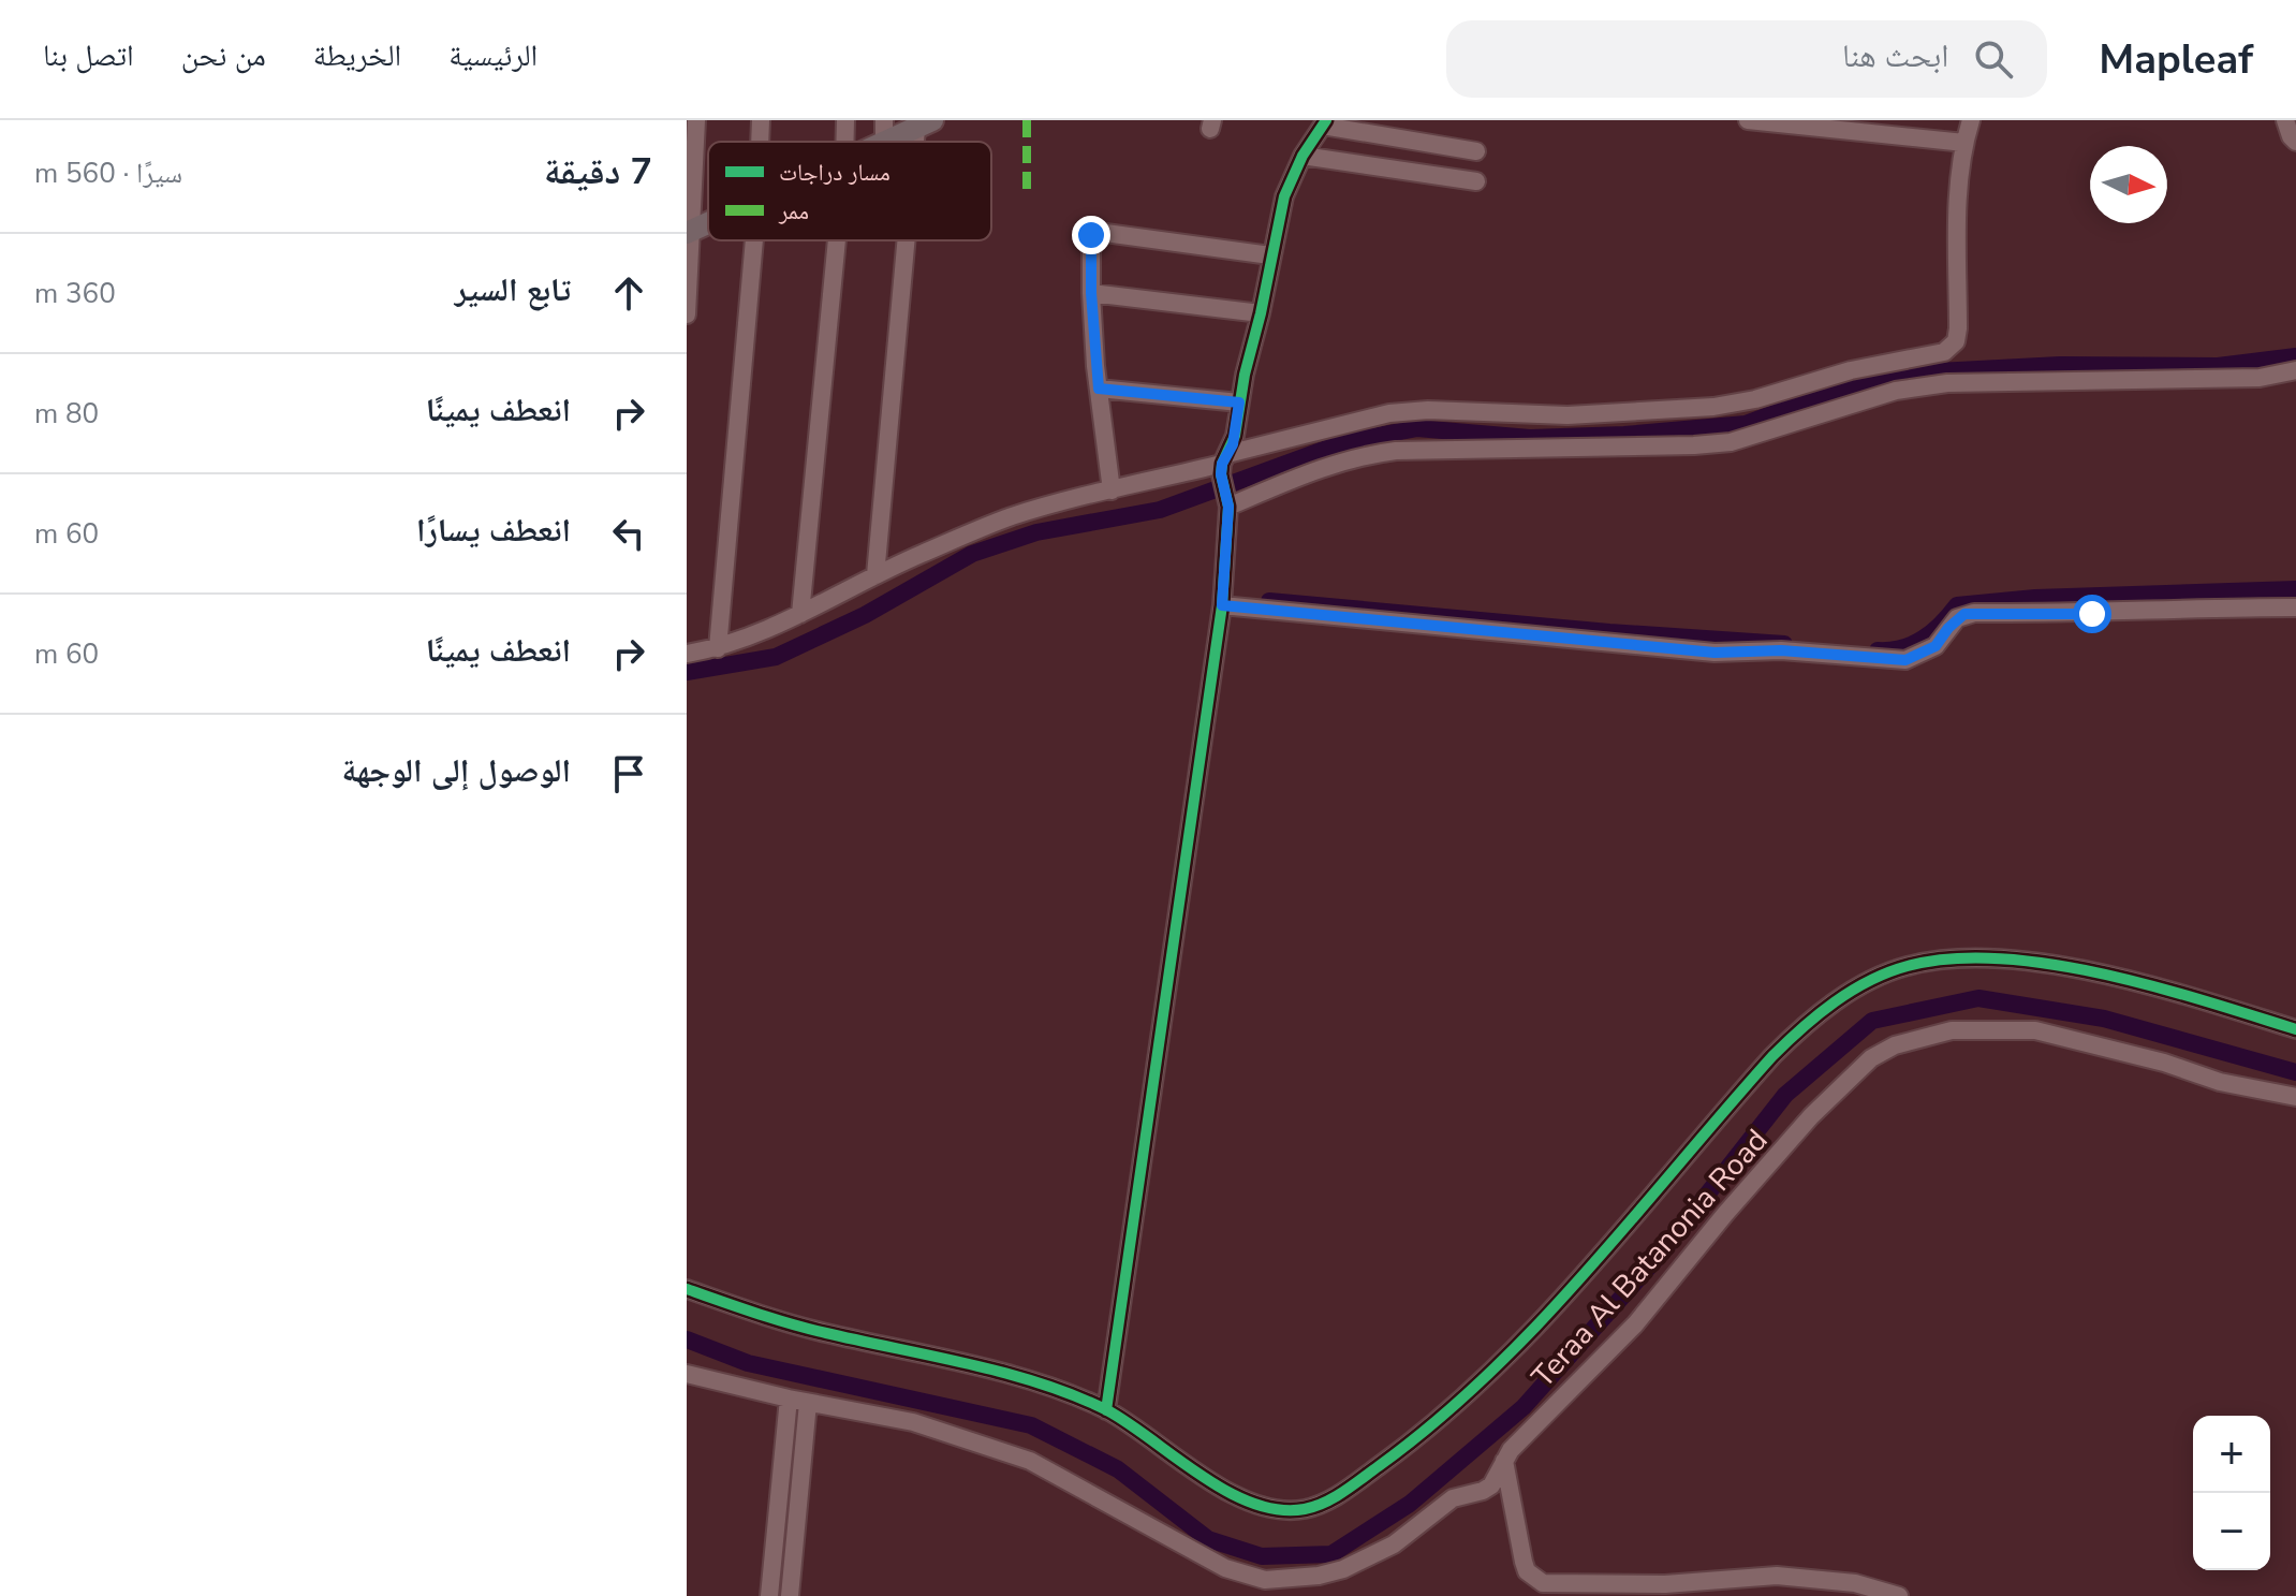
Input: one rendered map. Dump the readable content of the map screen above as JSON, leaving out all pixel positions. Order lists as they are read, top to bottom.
{
  "streets": {
    "street": ["Teraa Al Batanonia Road"]
  },
  "legend": ["مسار دراجات", "ممر"],
  "north": "right",
  "page": {
    "header": "Mapleaf",
    "search": "ابحث هنا",
    "nav": [
      "الرئيسية",
      "الخريطة",
      "من نحن",
      "اتصل بنا"
    ],
    "heading": ["7 دقيقة", "سيرًا · 560 m"],
    "list": [
      ["تابع السير", "360 m"],
      ["انعطف يمينًا", "80 m"],
      ["انعطف يسارًا", "60 m"],
      ["انعطف يمينًا", "60 m"],
      "الوصول إلى الوجهة"
    ],
    "map_buttons": ["+", "−"]
  }
}
